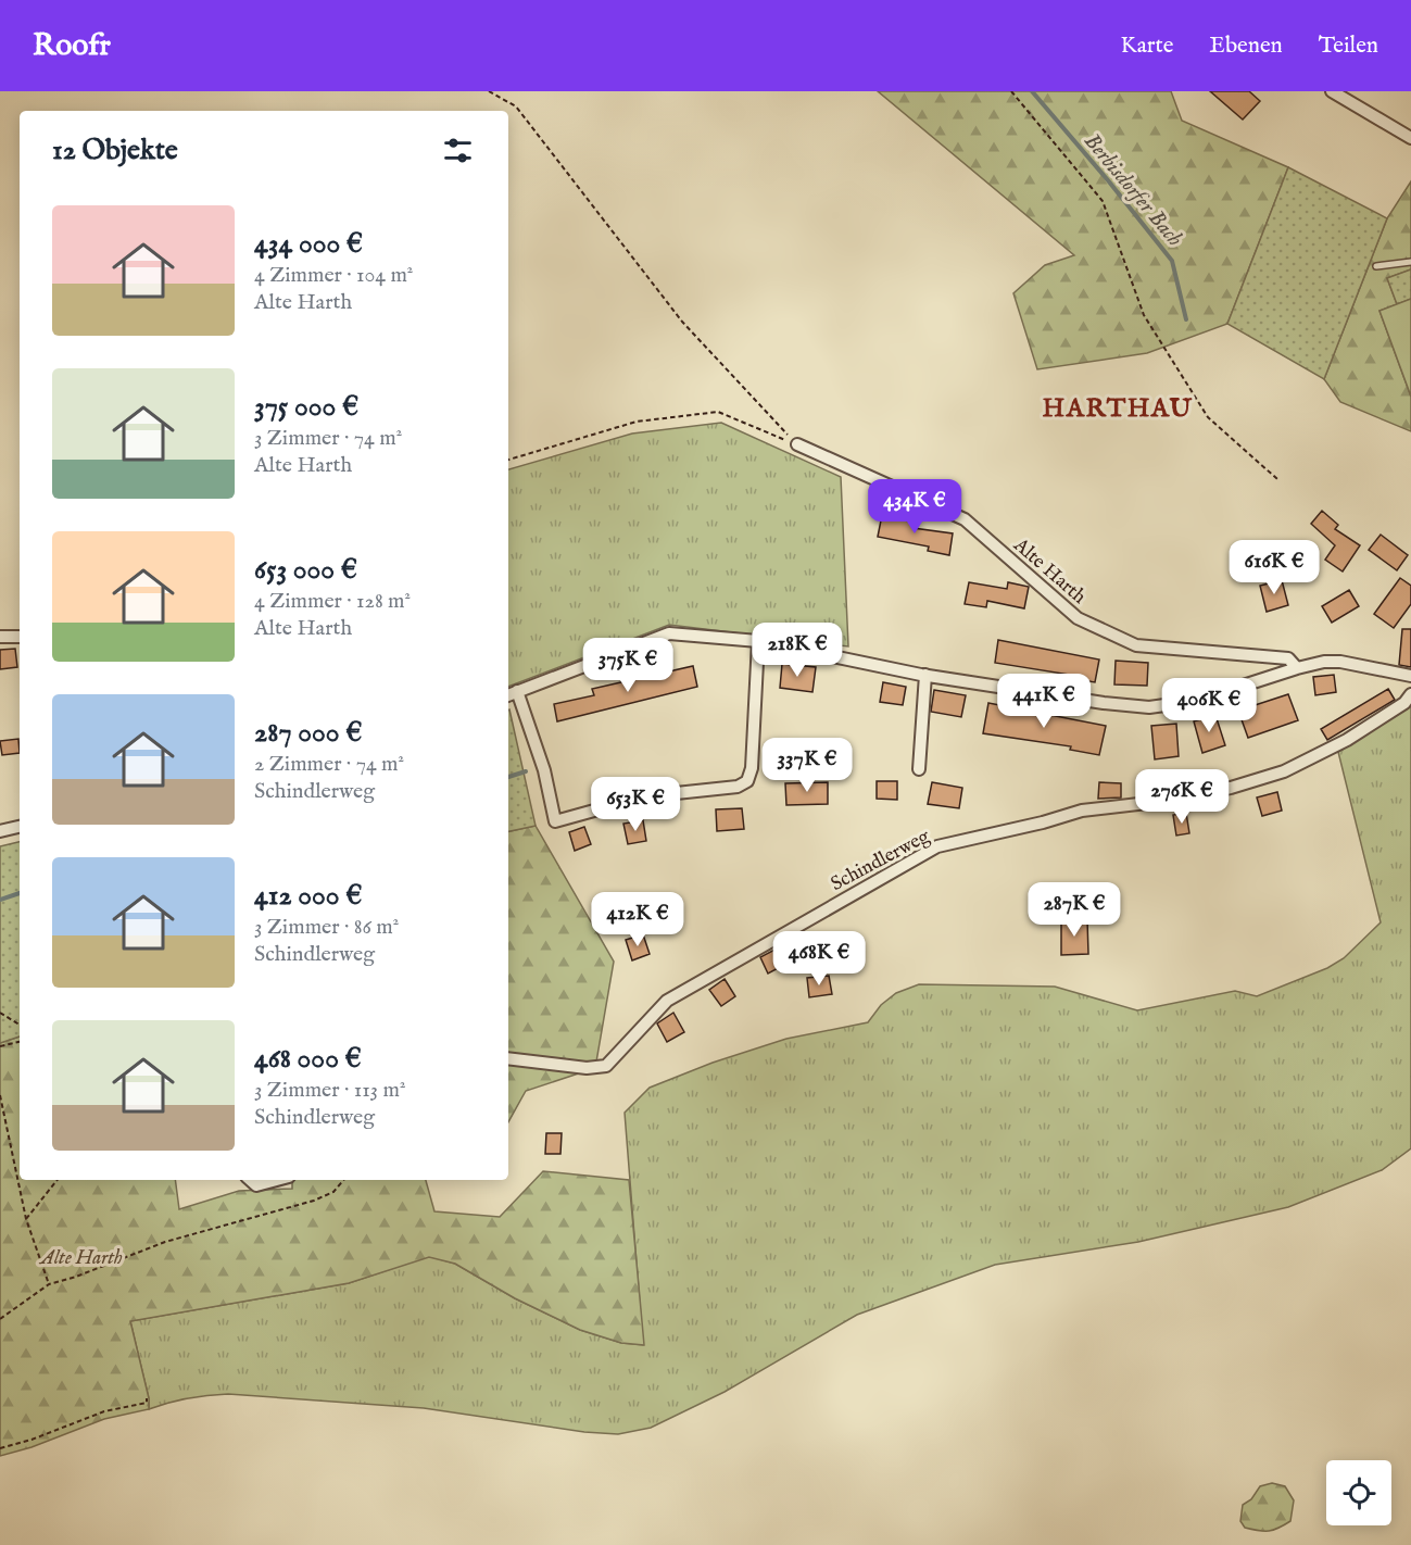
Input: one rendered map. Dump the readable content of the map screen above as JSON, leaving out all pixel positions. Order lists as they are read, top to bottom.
{
  "streets": {
    "street": ["Alte Harth", "Schindlerweg"]
  },
  "districts": ["HARTHAU"],
  "water": ["Berbisdorfer Bach"],
  "parks": ["Alte Harth"],
  "page": {
    "header": "Roofr",
    "nav": ["Karte", "Ebenen", "Teilen"],
    "heading": "12 Objekte",
    "list": [
      {
        "name": "434 000 €",
        "note": "4 Zimmer · 104 m² · Alte Harth"
      },
      {
        "name": "375 000 €",
        "note": "3 Zimmer · 74 m² · Alte Harth"
      },
      {
        "name": "653 000 €",
        "note": "4 Zimmer · 128 m² · Alte Harth"
      },
      {
        "name": "287 000 €",
        "note": "2 Zimmer · 74 m² · Schindlerweg"
      },
      {
        "name": "412 000 €",
        "note": "3 Zimmer · 86 m² · Schindlerweg"
      },
      {
        "name": "468 000 €",
        "note": "3 Zimmer · 113 m² · Schindlerweg"
      }
    ],
    "price": [
      "434K €",
      "616K €",
      "218K €",
      "375K €",
      "441K €",
      "406K €",
      "337K €",
      "276K €",
      "653K €",
      "287K €",
      "412K €",
      "468K €"
    ]
  }
}
